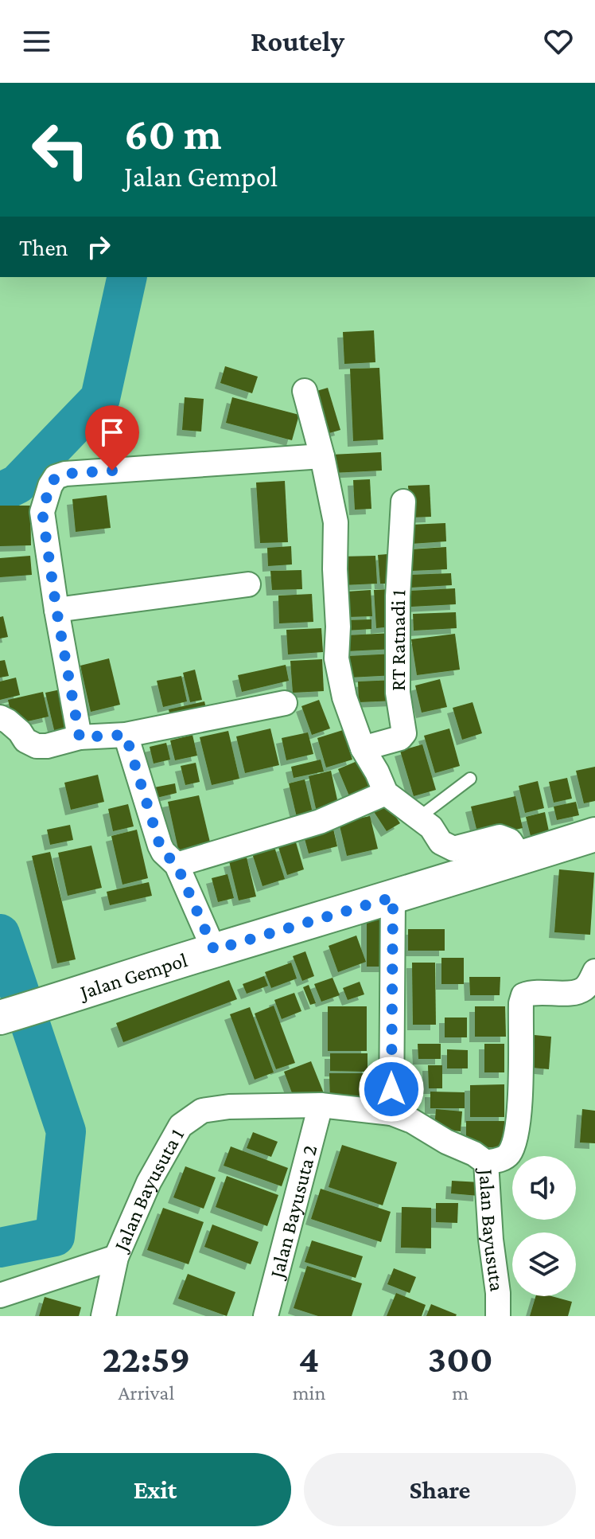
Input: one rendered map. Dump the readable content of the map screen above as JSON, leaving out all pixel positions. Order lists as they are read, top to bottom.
{
  "streets": {
    "main road": ["Jalan Gempol"],
    "street": [
      "RT Ratnadi 1",
      "Jalan Bayusuta 1",
      "Jalan Bayusuta 2",
      "Jalan Bayusuta"
    ]
  },
  "crossings": [
    ["Jalan Bayusuta 1", "Jalan Bayusuta 2"],
    ["Jalan Bayusuta 1", "Jalan Bayusuta"]
  ],
  "page": {
    "header": "Routely",
    "turn": ["60 m", "Jalan Gempol"],
    "then": "Then",
    "eta": [
      "22:59",
      "Arrival",
      "4",
      "min",
      "300",
      "m"
    ],
    "buttons": ["Exit", "Share"]
  }
}
